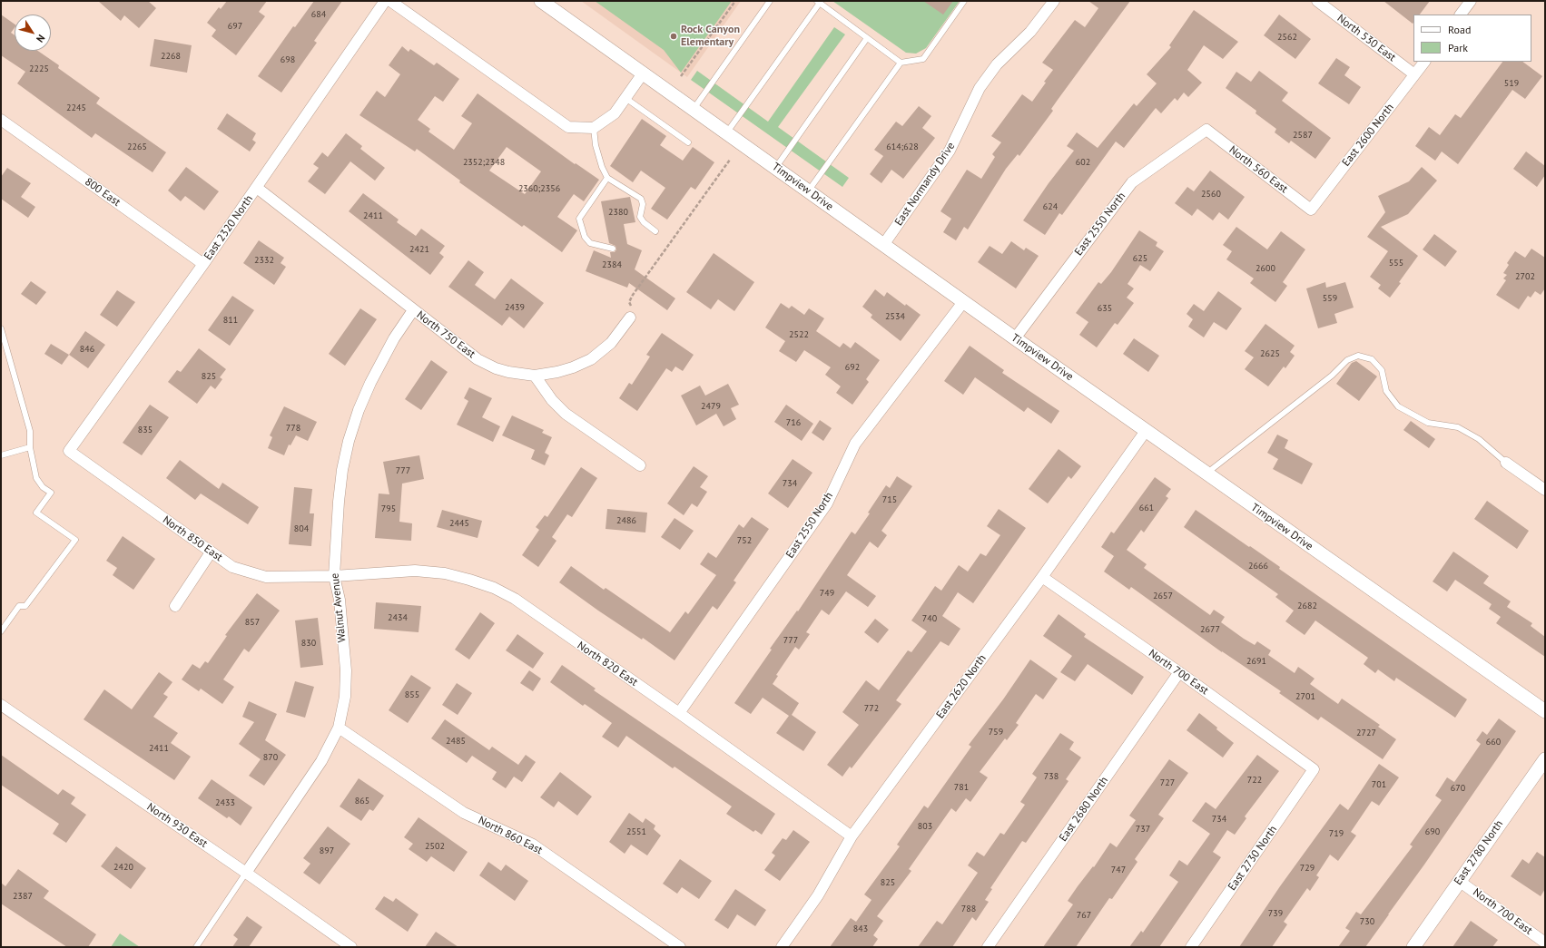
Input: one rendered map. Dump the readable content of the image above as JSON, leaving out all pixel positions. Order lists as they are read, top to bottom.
{
  "streets": {
    "street": [
      "North 530 East",
      "East 2600 North",
      "North 560 East",
      "East Normandy Drive",
      "Timpview Drive",
      "800 East",
      "East 2550 North",
      "East 2320 North",
      "North 750 East",
      "North 850 East",
      "Walnut Avenue",
      "North 820 East",
      "North 700 East",
      "East 2620 North",
      "East 2680 North",
      "North 930 East",
      "North 860 East",
      "East 2780 North",
      "East 2730 North"
    ]
  },
  "crossings": [
    ["North 530 East", "East 2600 North"],
    ["East 2600 North", "North 560 East"],
    ["North 560 East", "East 2550 North"],
    ["East Normandy Drive", "Timpview Drive"],
    ["Timpview Drive", "East 2550 North"],
    ["Timpview Drive", "East 2620 North"],
    ["800 East", "East 2320 North"],
    ["East 2550 North", "North 820 East"],
    ["East 2320 North", "North 750 East"],
    ["East 2320 North", "North 850 East"],
    ["North 750 East", "Walnut Avenue"],
    ["North 850 East", "Walnut Avenue"],
    ["North 850 East", "North 820 East"],
    ["Walnut Avenue", "North 820 East"],
    ["Walnut Avenue", "North 930 East"],
    ["Walnut Avenue", "North 860 East"],
    ["North 820 East", "East 2620 North"],
    ["North 700 East", "East 2620 North"],
    ["North 700 East", "East 2680 North"],
    ["North 700 East", "East 2780 North"],
    ["North 700 East", "East 2730 North"]
  ],
  "places": ["Rock Canyon Elementary"],
  "house_numbers": [
    "684",
    "697",
    "2562",
    "2268",
    "698",
    "2225",
    "519",
    "2245",
    "2587",
    "2265",
    "614;628",
    "2352;2348",
    "602",
    "2360;2356",
    "2560",
    "624",
    "2380",
    "2411",
    "2421",
    "625",
    "2332",
    "555",
    "2384",
    "2600",
    "2702",
    "559",
    "2439",
    "635",
    "2534",
    "811",
    "2522",
    "846",
    "2625",
    "692",
    "825",
    "2479",
    "716",
    "778",
    "835",
    "777",
    "734",
    "715",
    "661",
    "795",
    "2486",
    "2445",
    "804",
    "752",
    "2666",
    "749",
    "2657",
    "2682",
    "2434",
    "740",
    "857",
    "2677",
    "777",
    "830",
    "2691",
    "855",
    "2701",
    "772",
    "759",
    "2727",
    "2485",
    "660",
    "2411",
    "870",
    "738",
    "722",
    "727",
    "701",
    "781",
    "670",
    "865",
    "2433",
    "734",
    "803",
    "737",
    "2551",
    "690",
    "719",
    "2502",
    "897",
    "2420",
    "729",
    "747",
    "825",
    "2387",
    "788",
    "739",
    "767",
    "730",
    "843"
  ],
  "legend": ["Road", "Park"],
  "north": "bottom right"
}
